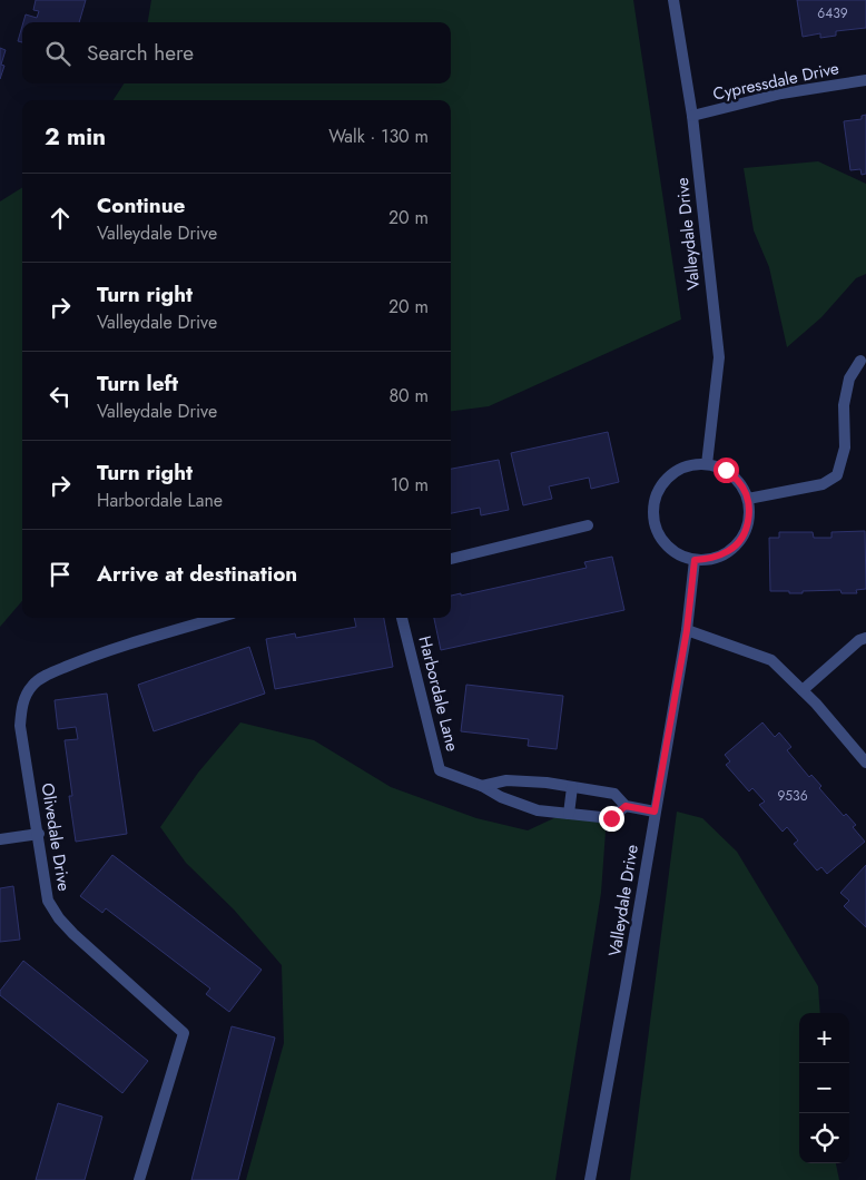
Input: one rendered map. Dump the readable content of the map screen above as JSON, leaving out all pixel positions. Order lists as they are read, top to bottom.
{
  "streets": {
    "street": [
      "Cypressdale Drive",
      "Valleydale Drive",
      "Harbordale Lane",
      "Olivedale Drive"
    ]
  },
  "crossings": [
    ["Cypressdale Drive", "Valleydale Drive"]
  ],
  "house_numbers": ["6439", "9536"],
  "page": {
    "search": "Search here",
    "heading": ["2 min", "Walk · 130 m"],
    "list": [
      ["Continue", "Valleydale Drive", "20 m"],
      ["Turn right", "Valleydale Drive", "20 m"],
      ["Turn left", "Valleydale Drive", "80 m"],
      ["Turn right", "Harbordale Lane", "10 m"],
      "Arrive at destination"
    ],
    "map_buttons": ["+", "−"]
  }
}
